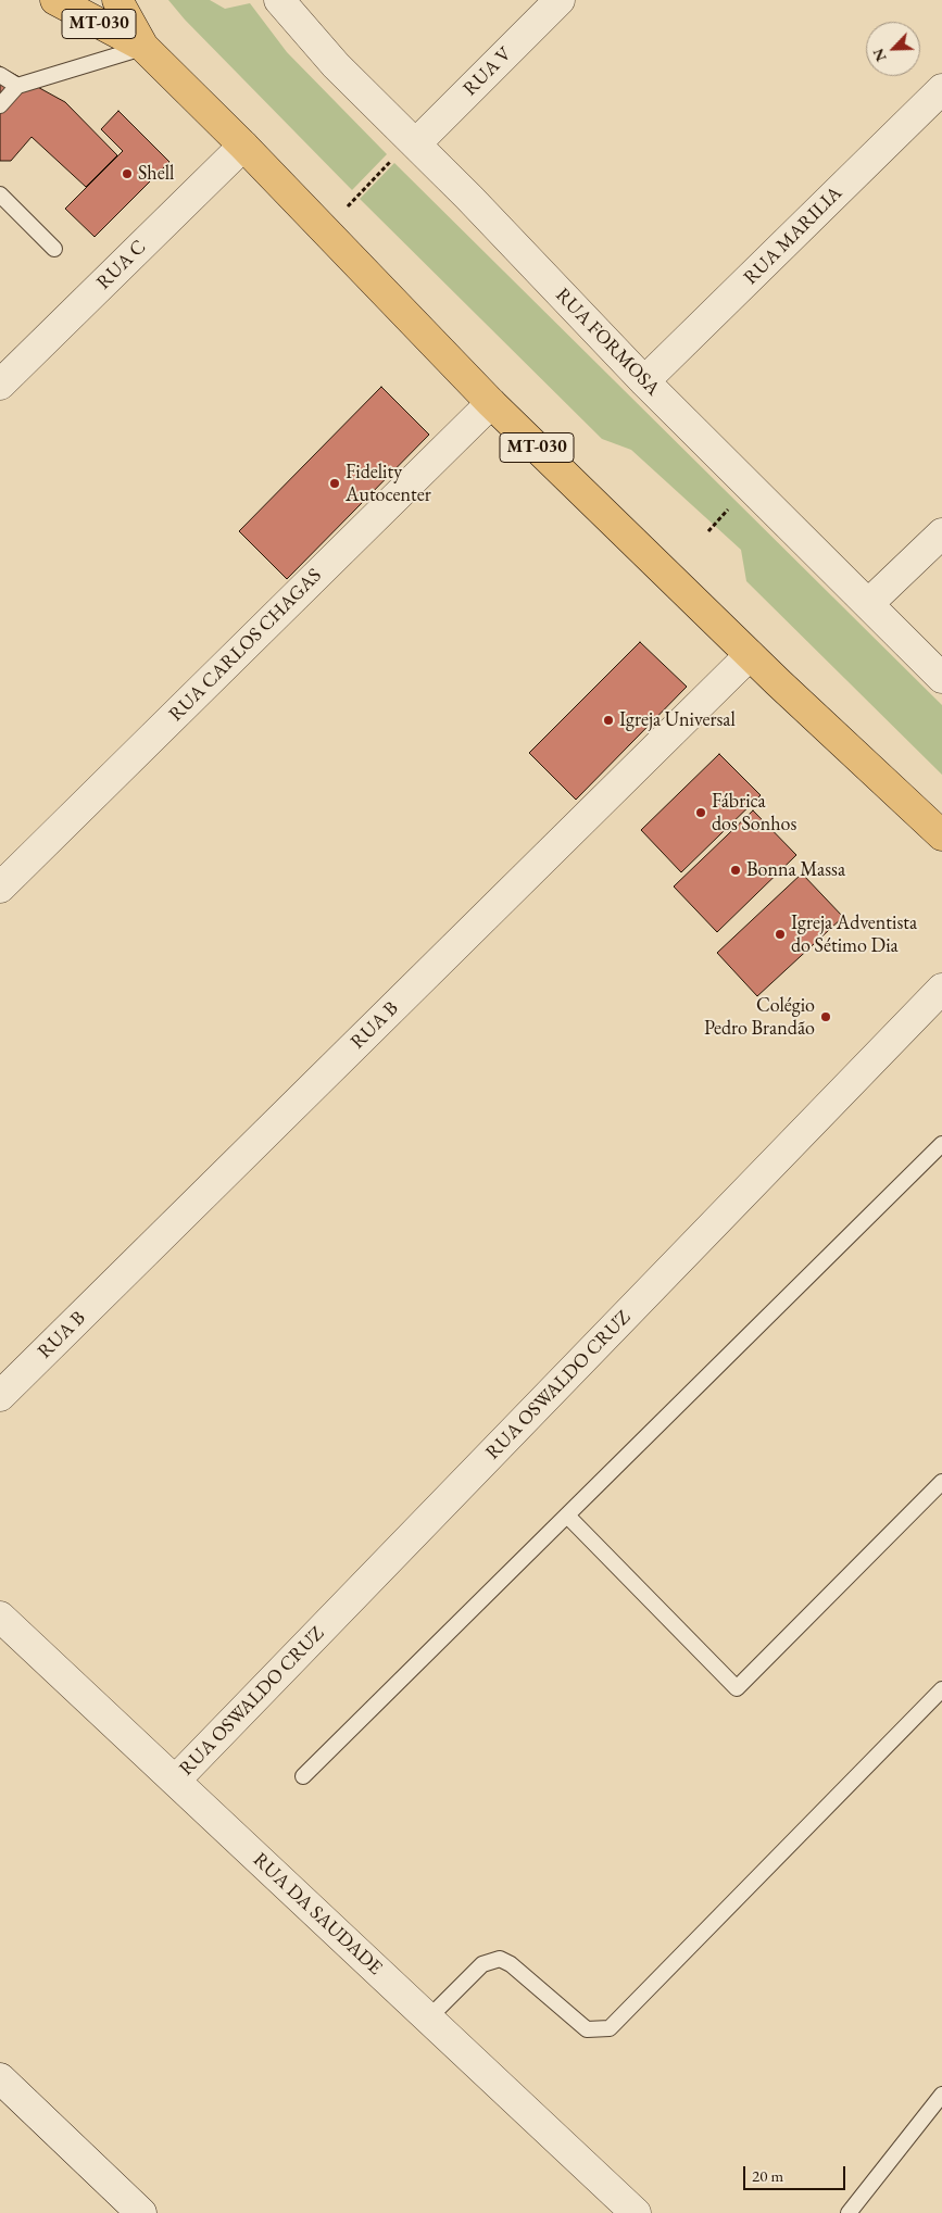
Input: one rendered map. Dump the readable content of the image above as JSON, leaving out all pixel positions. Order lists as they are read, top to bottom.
{
  "streets": {
    "main road": ["MT-030"],
    "street": [
      "RUA V",
      "RUA MARILIA",
      "RUA C",
      "RUA FORMOSA",
      "RUA CARLOS CHAGAS",
      "RUA B",
      "RUA OSWALDO CRUZ",
      "RUA DA SAUDADE"
    ]
  },
  "crossings": [
    ["MT-030", "RUA C"],
    ["MT-030", "RUA CARLOS CHAGAS"],
    ["MT-030", "RUA B"],
    ["RUA V", "RUA FORMOSA"],
    ["RUA MARILIA", "RUA FORMOSA"],
    ["RUA OSWALDO CRUZ", "RUA DA SAUDADE"]
  ],
  "places": [
    "Shell",
    "Fidelity Autocenter",
    "Igreja Universal",
    "Fábrica dos Sonhos",
    "Bonna Massa",
    "Igreja Adventista do Sétimo Dia",
    "Colégio Pedro Brandão"
  ],
  "scale_bar": "20 m",
  "north": "bottom left"
}
